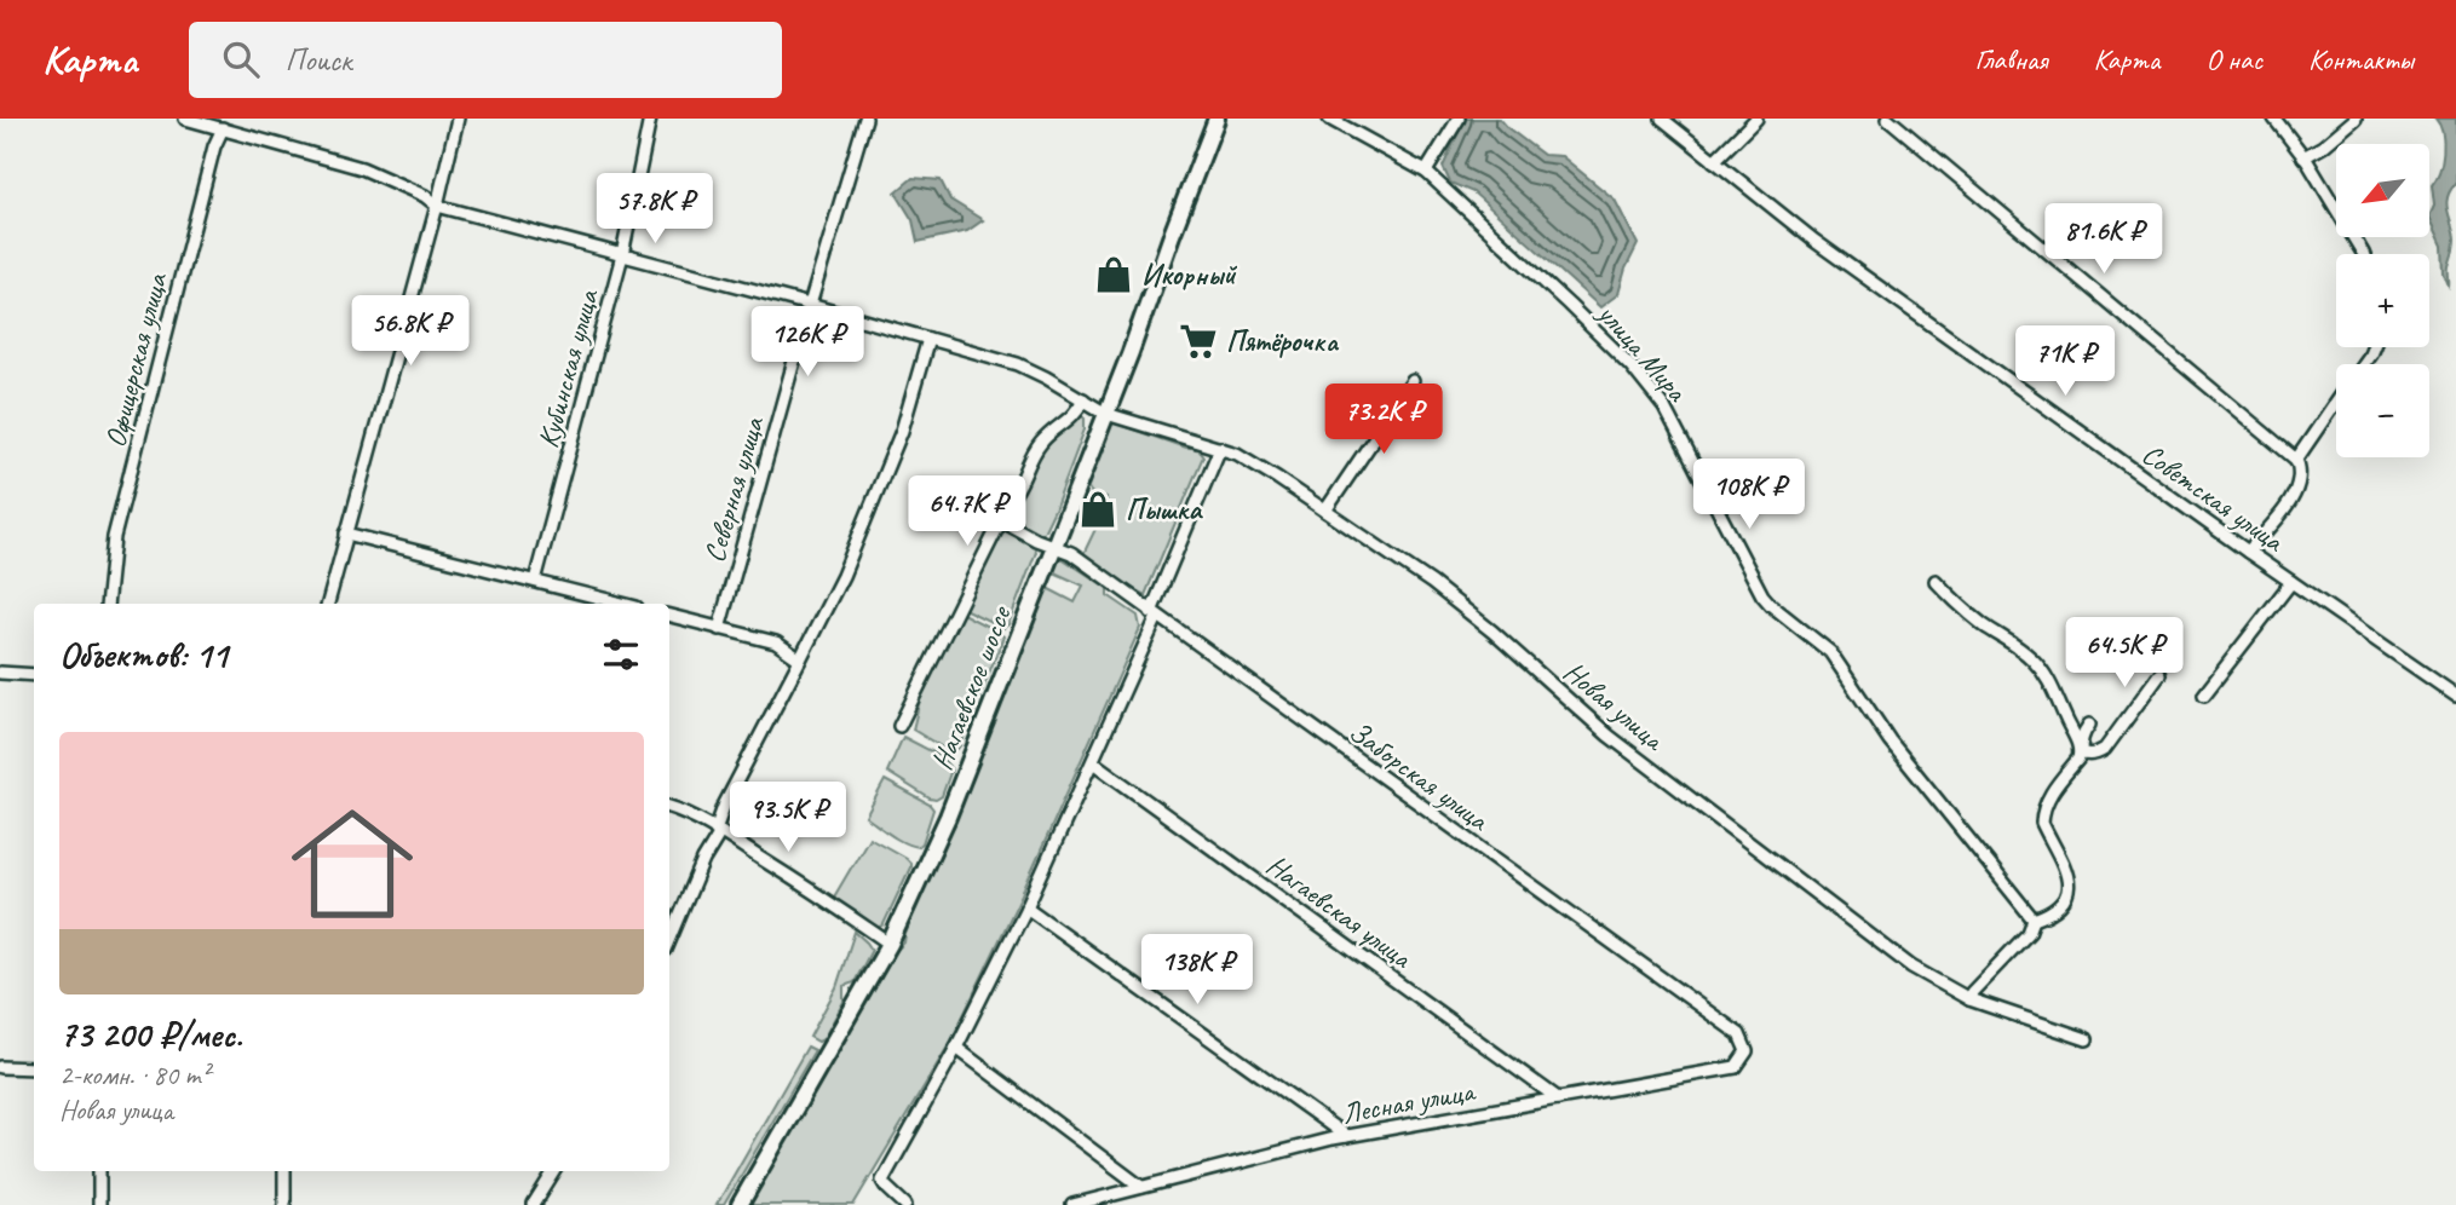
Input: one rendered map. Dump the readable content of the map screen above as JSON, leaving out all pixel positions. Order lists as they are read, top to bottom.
{
  "streets": {
    "street": [
      "улица Мира",
      "Офицерская улица",
      "Кубинская улица",
      "Северная улица",
      "Советская улица",
      "Нагаевское шоссе",
      "Новая улица",
      "Заборская улица",
      "Нагаевская улица",
      "Лесная улица"
    ]
  },
  "crossings": [
    ["Офицерская улица", "Новая улица"],
    ["Кубинская улица", "Новая улица"],
    ["Северная улица", "Новая улица"],
    ["Нагаевское шоссе", "Новая улица"],
    ["Нагаевское шоссе", "Заборская улица"],
    ["Заборская улица", "Лесная улица"],
    ["Нагаевская улица", "Лесная улица"]
  ],
  "places": {
    "shop": ["Икорный", "Пышка"],
    "supermarket": ["Пятёрочка"]
  },
  "north": "bottom left",
  "page": {
    "header": "Карта",
    "search": "Поиск",
    "nav": [
      "Главная",
      "Карта",
      "О нас",
      "Контакты"
    ],
    "map_buttons": ["+", "−"],
    "price": [
      "57.8K ₽",
      "81.6K ₽",
      "56.8K ₽",
      "126K ₽",
      "71K ₽",
      "73.2K ₽",
      "108K ₽",
      "64.7K ₽",
      "64.5K ₽",
      "93.5K ₽",
      "138K ₽"
    ],
    "heading": "Объектов: 11",
    "list": [
      {
        "name": "73 200 ₽/мес.",
        "note": "2-комн. · 80 m² · Новая улица"
      }
    ]
  }
}
